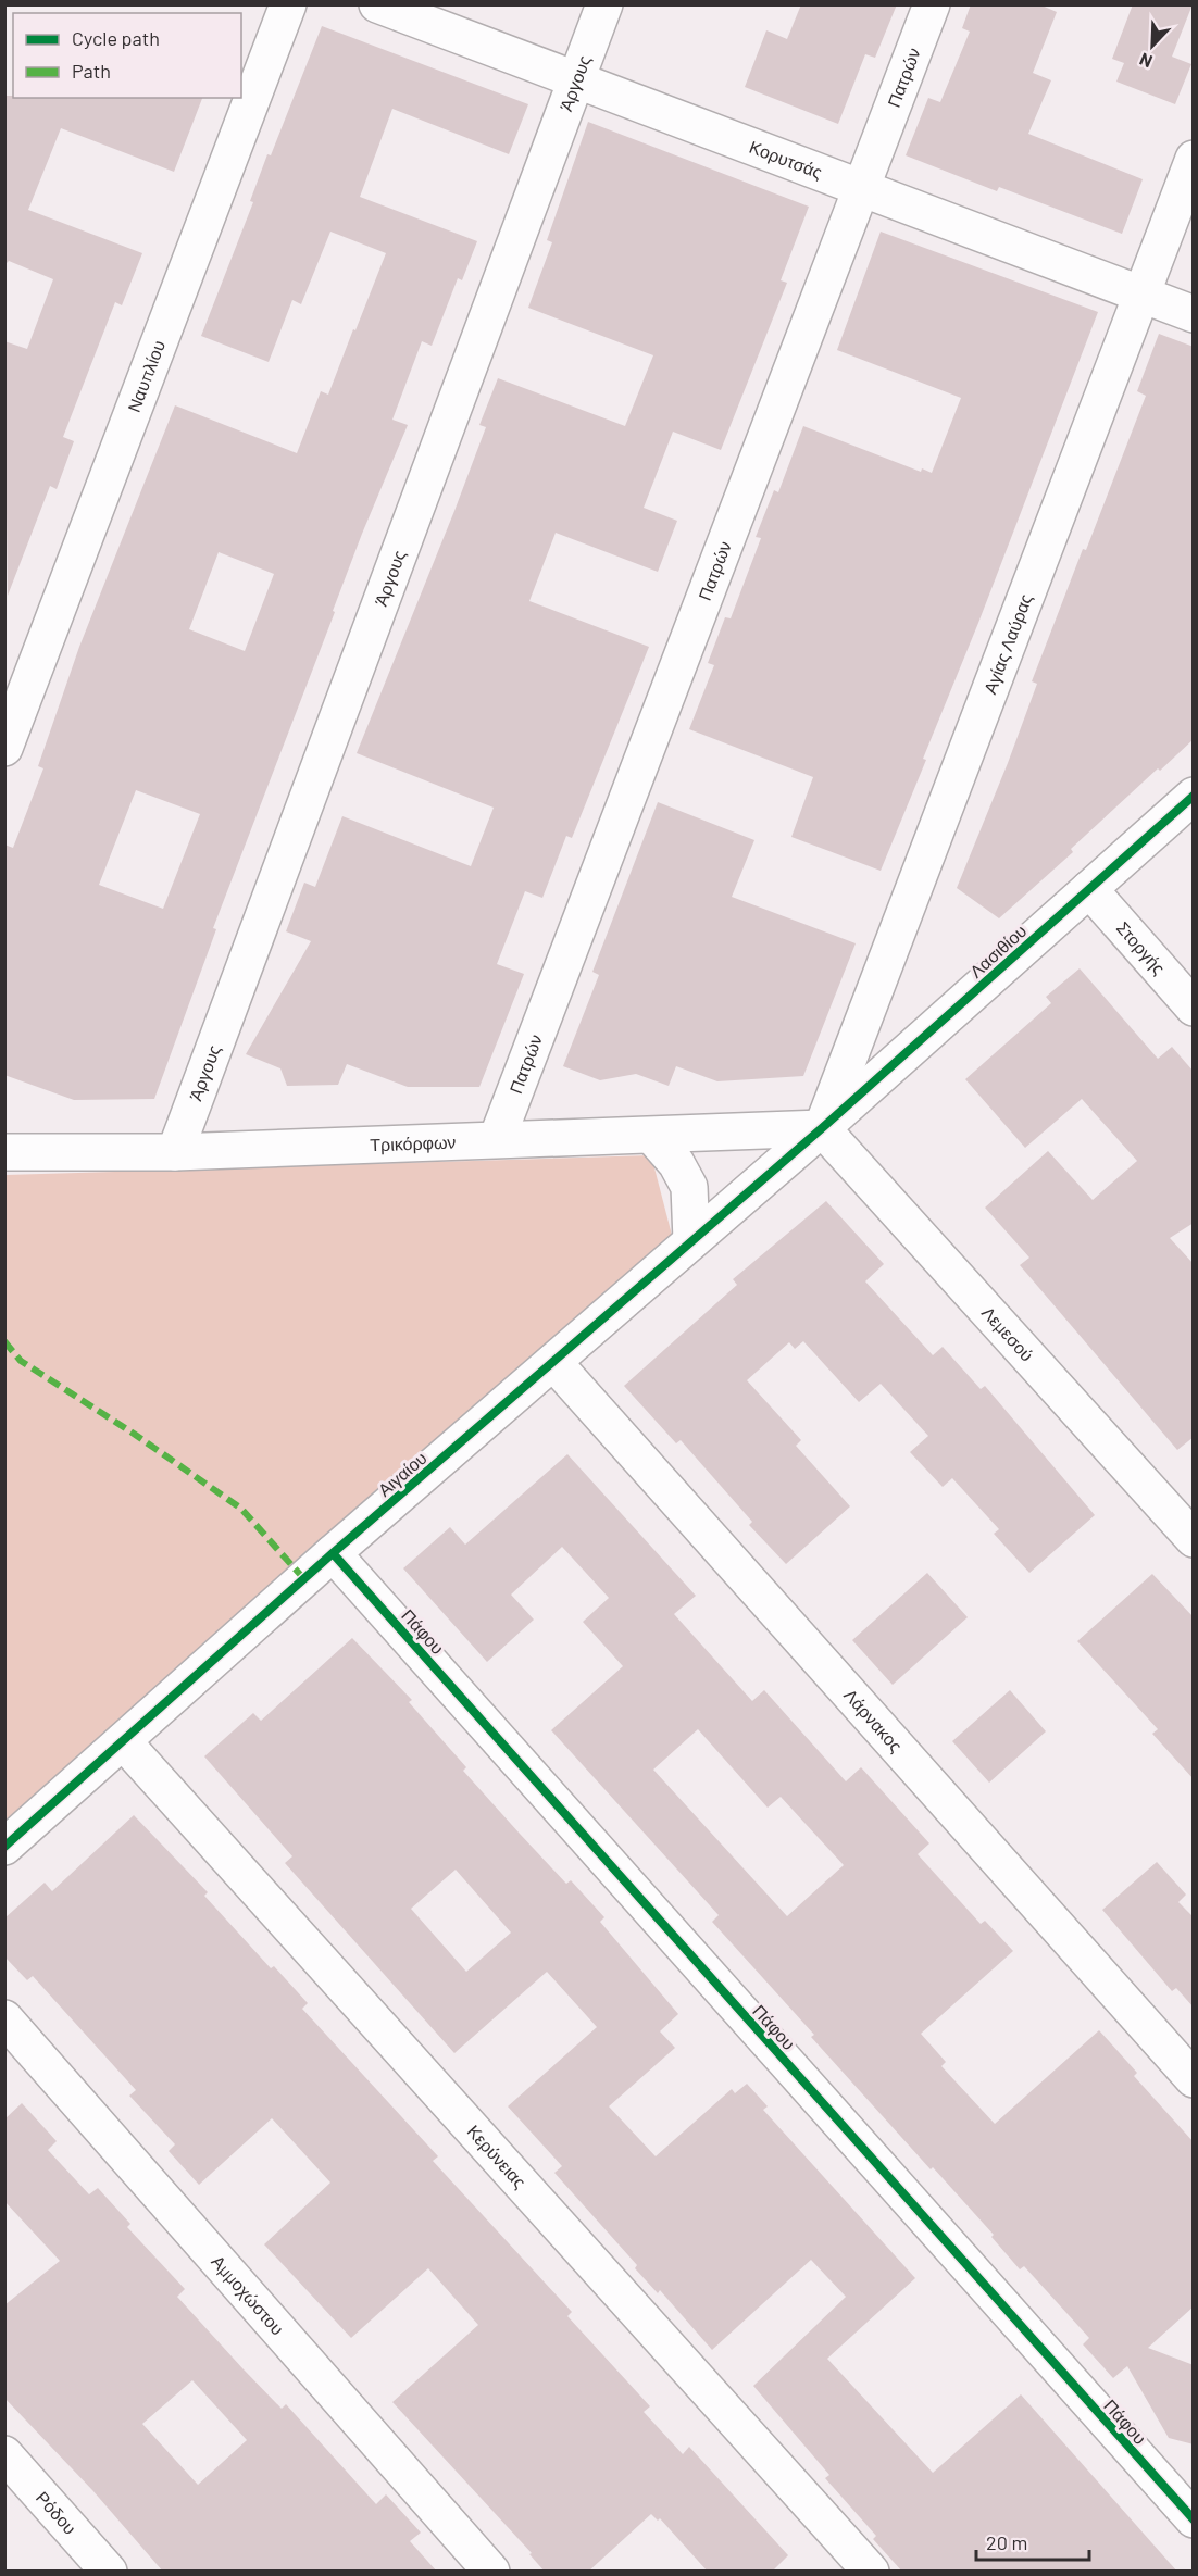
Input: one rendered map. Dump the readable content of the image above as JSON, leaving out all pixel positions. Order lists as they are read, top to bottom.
{
  "streets": {
    "street": [
      "Πατρών",
      "Άργους",
      "Κορυτσάς",
      "Ναυπλίου",
      "Αγίας Λαύρας",
      "Στοργής",
      "Λασιθίου",
      "Τρικόρφων",
      "Λεμεσού",
      "Αιγαίου",
      "Πάφου",
      "Λάρνακος",
      "Κερύνειας",
      "Αμμοχώστου",
      "Ρόδου"
    ]
  },
  "crossings": [
    ["Πατρών", "Κορυτσάς"],
    ["Πατρών", "Τρικόρφων"],
    ["Άργους", "Κορυτσάς"],
    ["Άργους", "Τρικόρφων"],
    ["Κορυτσάς", "Αγίας Λαύρας"],
    ["Αγίας Λαύρας", "Λασιθίου"],
    ["Αγίας Λαύρας", "Τρικόρφων"],
    ["Αγίας Λαύρας", "Λεμεσού"],
    ["Αγίας Λαύρας", "Αιγαίου"],
    ["Στοργής", "Λασιθίου"],
    ["Λασιθίου", "Τρικόρφων"],
    ["Λασιθίου", "Λεμεσού"],
    ["Λασιθίου", "Αιγαίου"],
    ["Τρικόρφων", "Λεμεσού"],
    ["Τρικόρφων", "Αιγαίου"],
    ["Λεμεσού", "Αιγαίου"],
    ["Αιγαίου", "Πάφου"],
    ["Αιγαίου", "Λάρνακος"],
    ["Αιγαίου", "Κερύνειας"]
  ],
  "legend": ["Cycle path", "Path"],
  "scale_bar": "20 m",
  "north": "bottom left"
}
